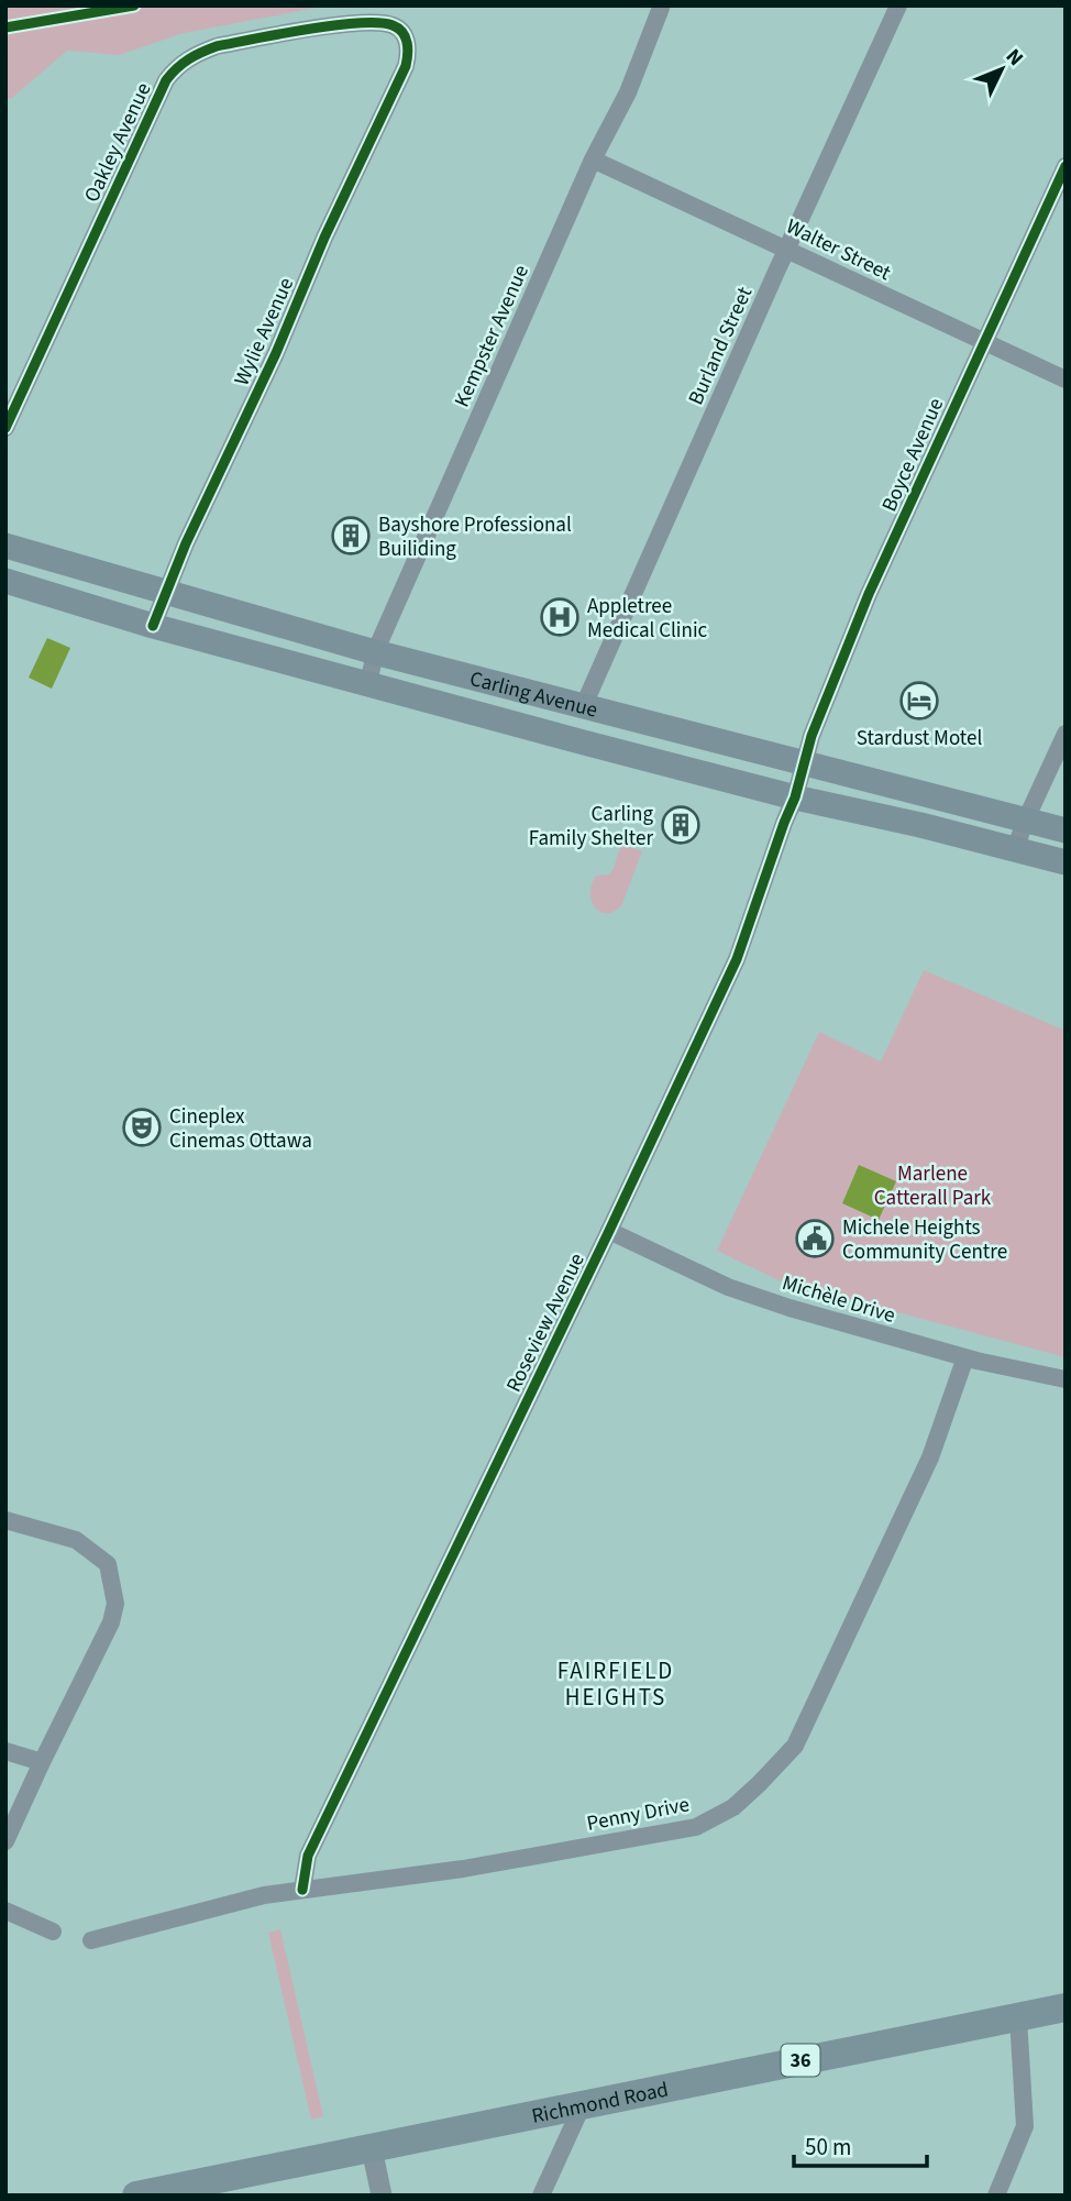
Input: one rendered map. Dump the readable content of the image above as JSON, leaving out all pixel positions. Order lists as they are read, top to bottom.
{
  "streets": {
    "main road": ["Carling Avenue", "36", "Richmond Road"],
    "street": [
      "Oakley Avenue",
      "Walter Street",
      "Wylie Avenue",
      "Kempster Avenue",
      "Burland Street",
      "Boyce Avenue",
      "Michèle Drive",
      "Roseview Avenue",
      "Penny Drive"
    ]
  },
  "crossings": [
    ["Oakley Avenue", "Wylie Avenue"],
    ["Walter Street", "Kempster Avenue"],
    ["Walter Street", "Burland Street"],
    ["Walter Street", "Boyce Avenue"],
    ["Wylie Avenue", "Carling Avenue"],
    ["Kempster Avenue", "Carling Avenue"],
    ["Burland Street", "Carling Avenue"],
    ["Boyce Avenue", "Carling Avenue"],
    ["Boyce Avenue", "Roseview Avenue"],
    ["Carling Avenue", "Roseview Avenue"],
    ["Michèle Drive", "Roseview Avenue"],
    ["Michèle Drive", "Penny Drive"],
    ["Roseview Avenue", "Penny Drive"]
  ],
  "districts": ["FAIRFIELD HEIGHTS"],
  "parks": ["Marlene Catterall Park"],
  "places": {
    "building": ["Bayshore Professional Builiding", "Carling Family Shelter"],
    "hospital": ["Appletree Medical Clinic"],
    "hotel": ["Stardust Motel"],
    "theatre": ["Cineplex Cinemas Ottawa"],
    "public building": ["Michele Heights Community Centre"]
  },
  "scale_bar": "50 m",
  "north": "top right"
}
